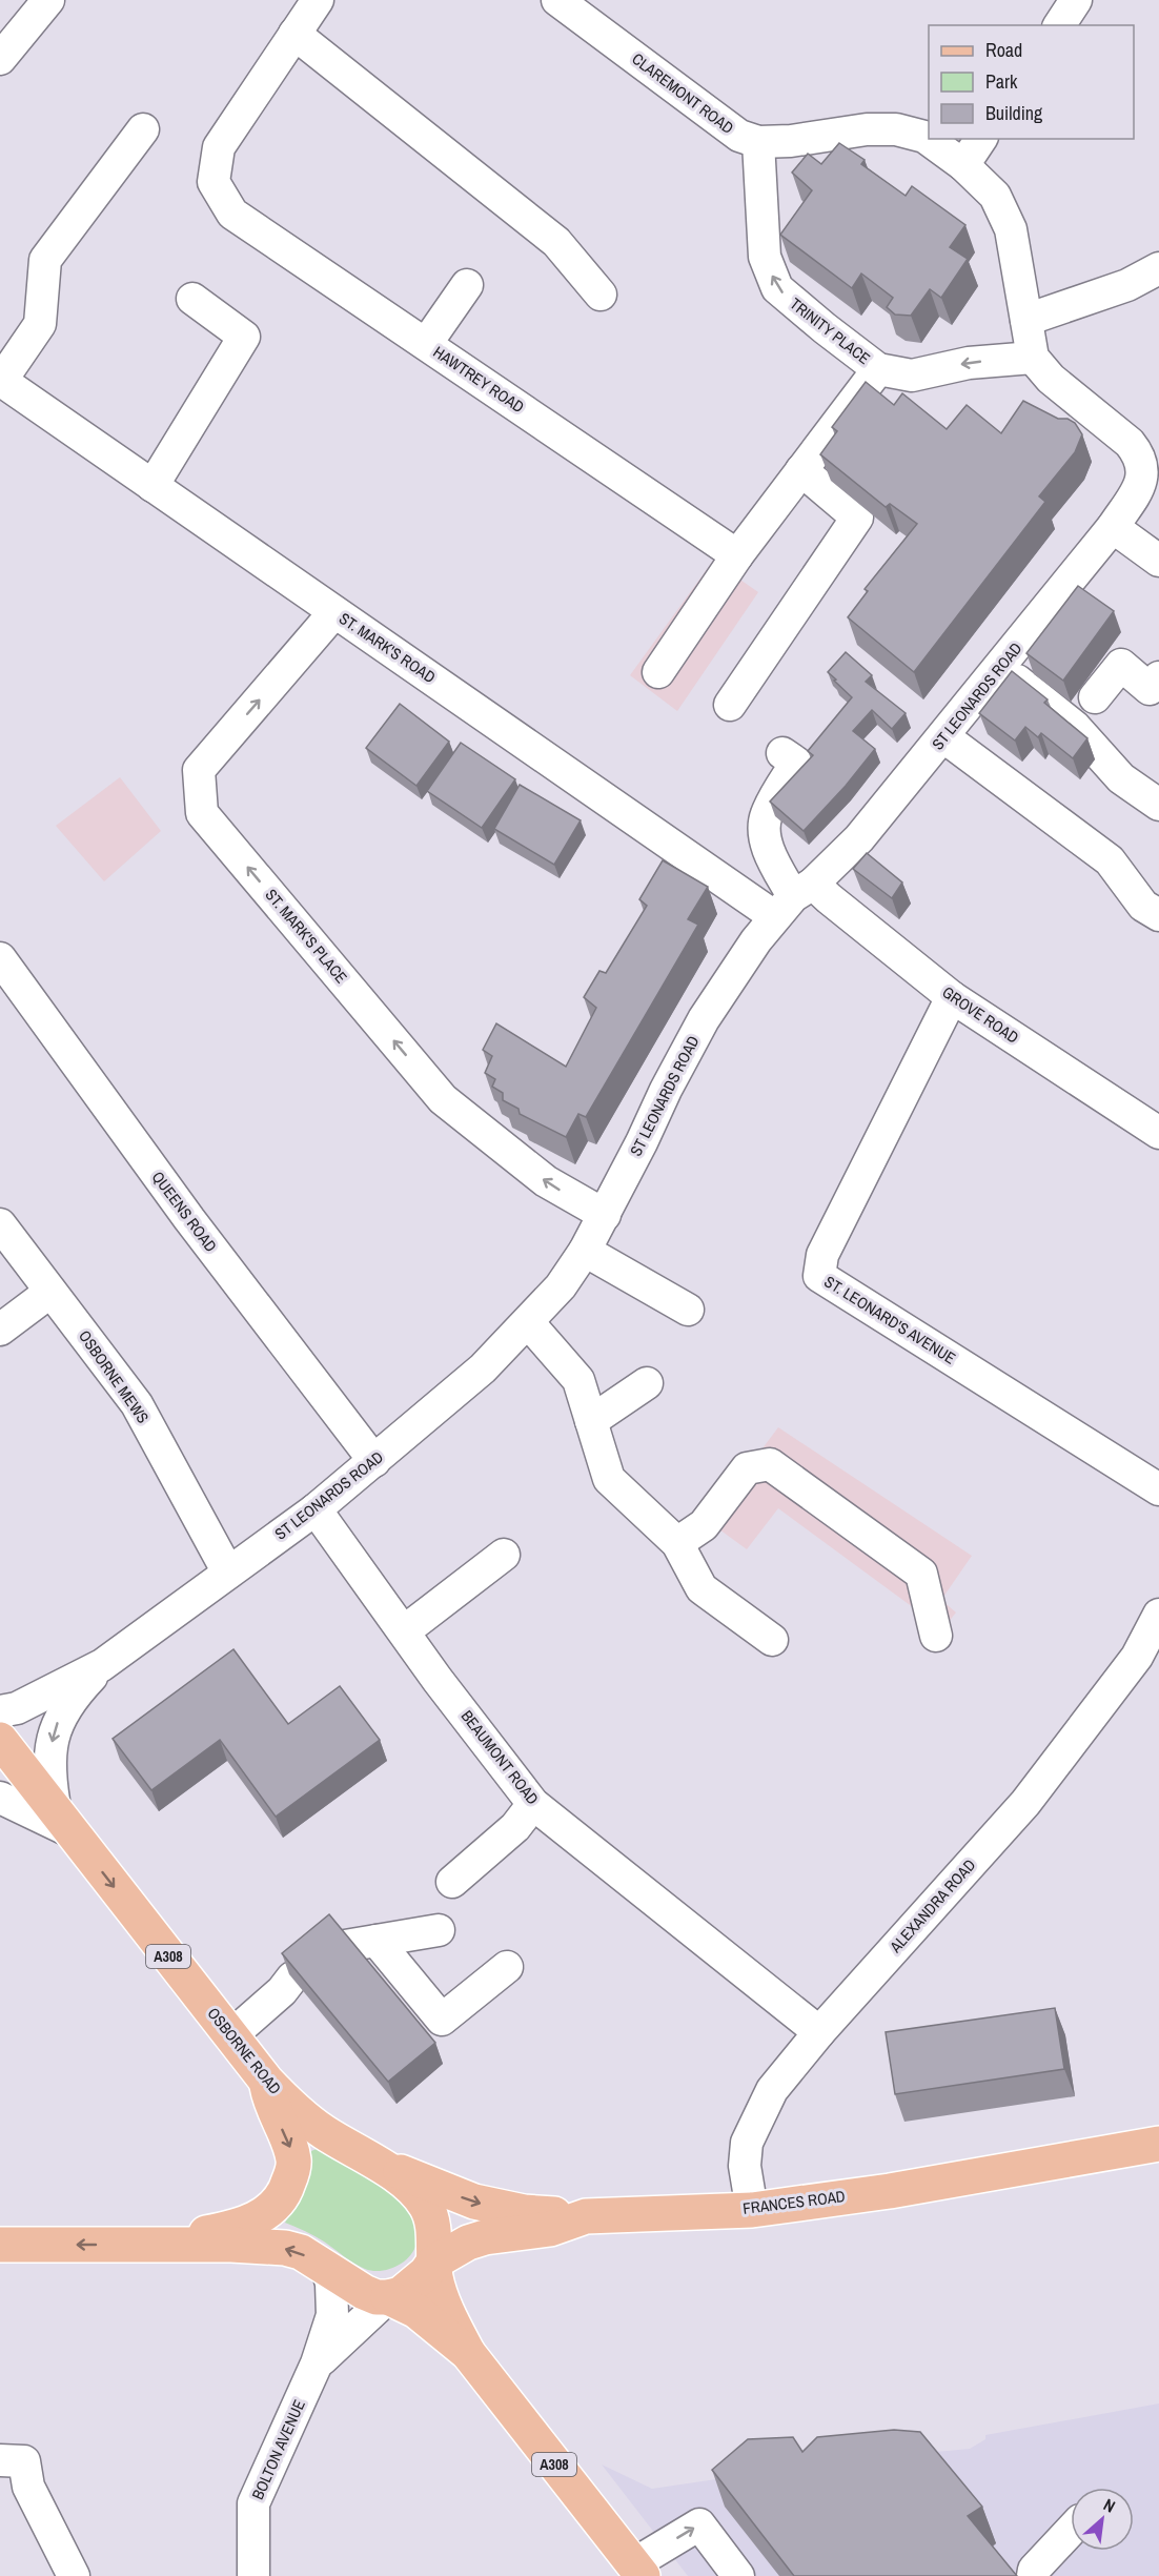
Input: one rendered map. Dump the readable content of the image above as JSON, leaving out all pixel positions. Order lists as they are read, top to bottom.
{
  "streets": {
    "main road": ["A308", "OSBORNE ROAD", "FRANCES ROAD"],
    "street": [
      "CLAREMONT ROAD",
      "TRINITY PLACE",
      "HAWTREY ROAD",
      "ST. MARK'S ROAD",
      "ST LEONARDS ROAD",
      "ST. MARK'S PLACE",
      "GROVE ROAD",
      "QUEENS ROAD",
      "ST. LEONARD'S AVENUE",
      "OSBORNE MEWS",
      "BEAUMONT ROAD",
      "ALEXANDRA ROAD",
      "BOLTON AVENUE"
    ]
  },
  "crossings": [
    ["CLAREMONT ROAD", "TRINITY PLACE"],
    ["ST. MARK'S ROAD", "ST LEONARDS ROAD"],
    ["ST. MARK'S ROAD", "ST. MARK'S PLACE"],
    ["ST. MARK'S ROAD", "GROVE ROAD"],
    ["ST LEONARDS ROAD", "ST. MARK'S PLACE"],
    ["ST LEONARDS ROAD", "GROVE ROAD"],
    ["ST LEONARDS ROAD", "QUEENS ROAD"],
    ["ST LEONARDS ROAD", "OSBORNE MEWS"],
    ["ST LEONARDS ROAD", "BEAUMONT ROAD"],
    ["ST LEONARDS ROAD", "OSBORNE ROAD"],
    ["GROVE ROAD", "ST. LEONARD'S AVENUE"],
    ["BEAUMONT ROAD", "ALEXANDRA ROAD"],
    ["ALEXANDRA ROAD", "FRANCES ROAD"],
    ["A308", "OSBORNE ROAD"],
    ["A308", "FRANCES ROAD"],
    ["A308", "BOLTON AVENUE"],
    ["OSBORNE ROAD", "FRANCES ROAD"],
    ["OSBORNE ROAD", "BOLTON AVENUE"],
    ["FRANCES ROAD", "BOLTON AVENUE"]
  ],
  "one_way": ["ST. MARK'S PLACE"],
  "legend": ["Road", "Park", "Building"],
  "north": "top right"
}
